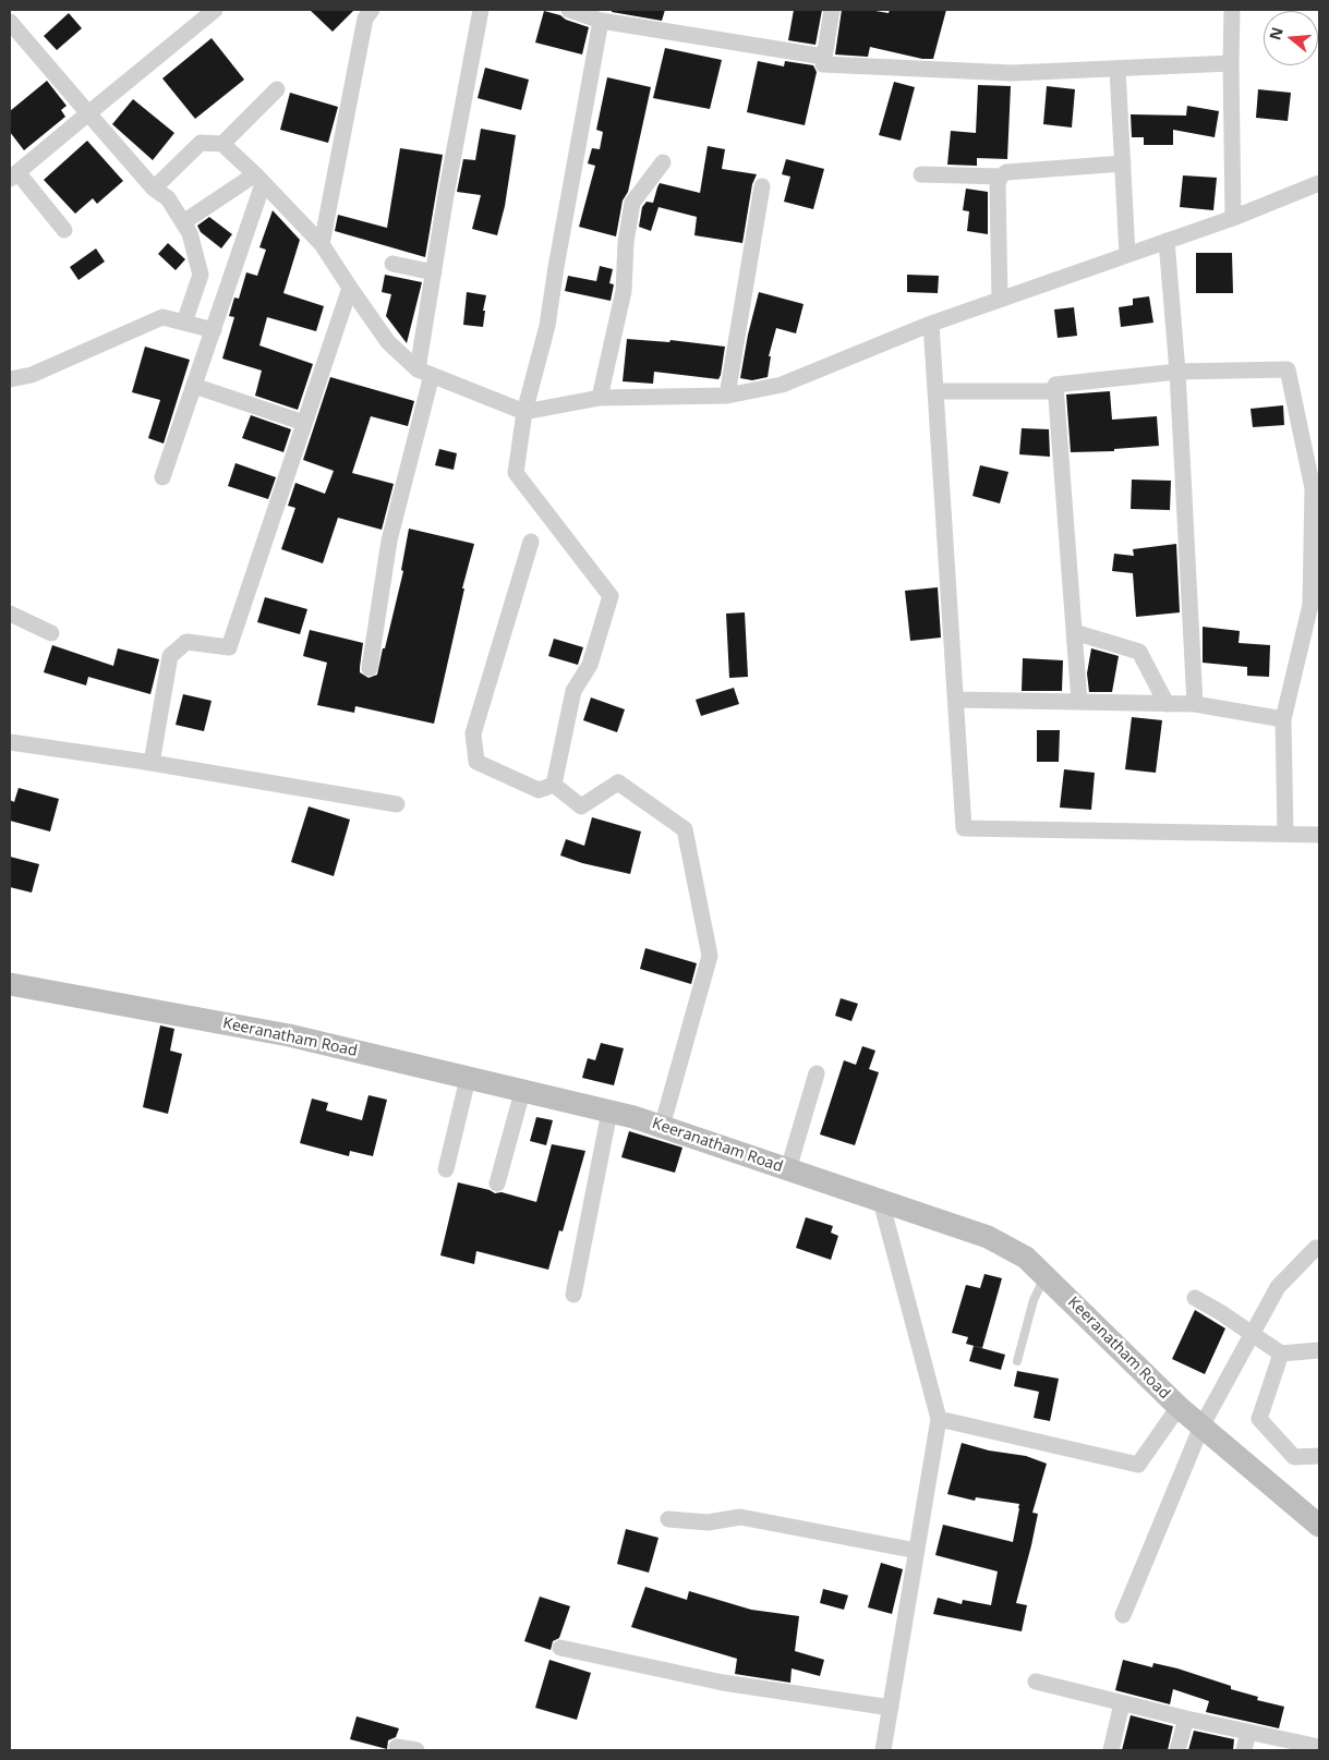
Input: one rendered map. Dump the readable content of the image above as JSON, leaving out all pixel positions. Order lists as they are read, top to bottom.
{
  "streets": {
    "street": ["Keeranatham Road"]
  },
  "north": "left"
}
